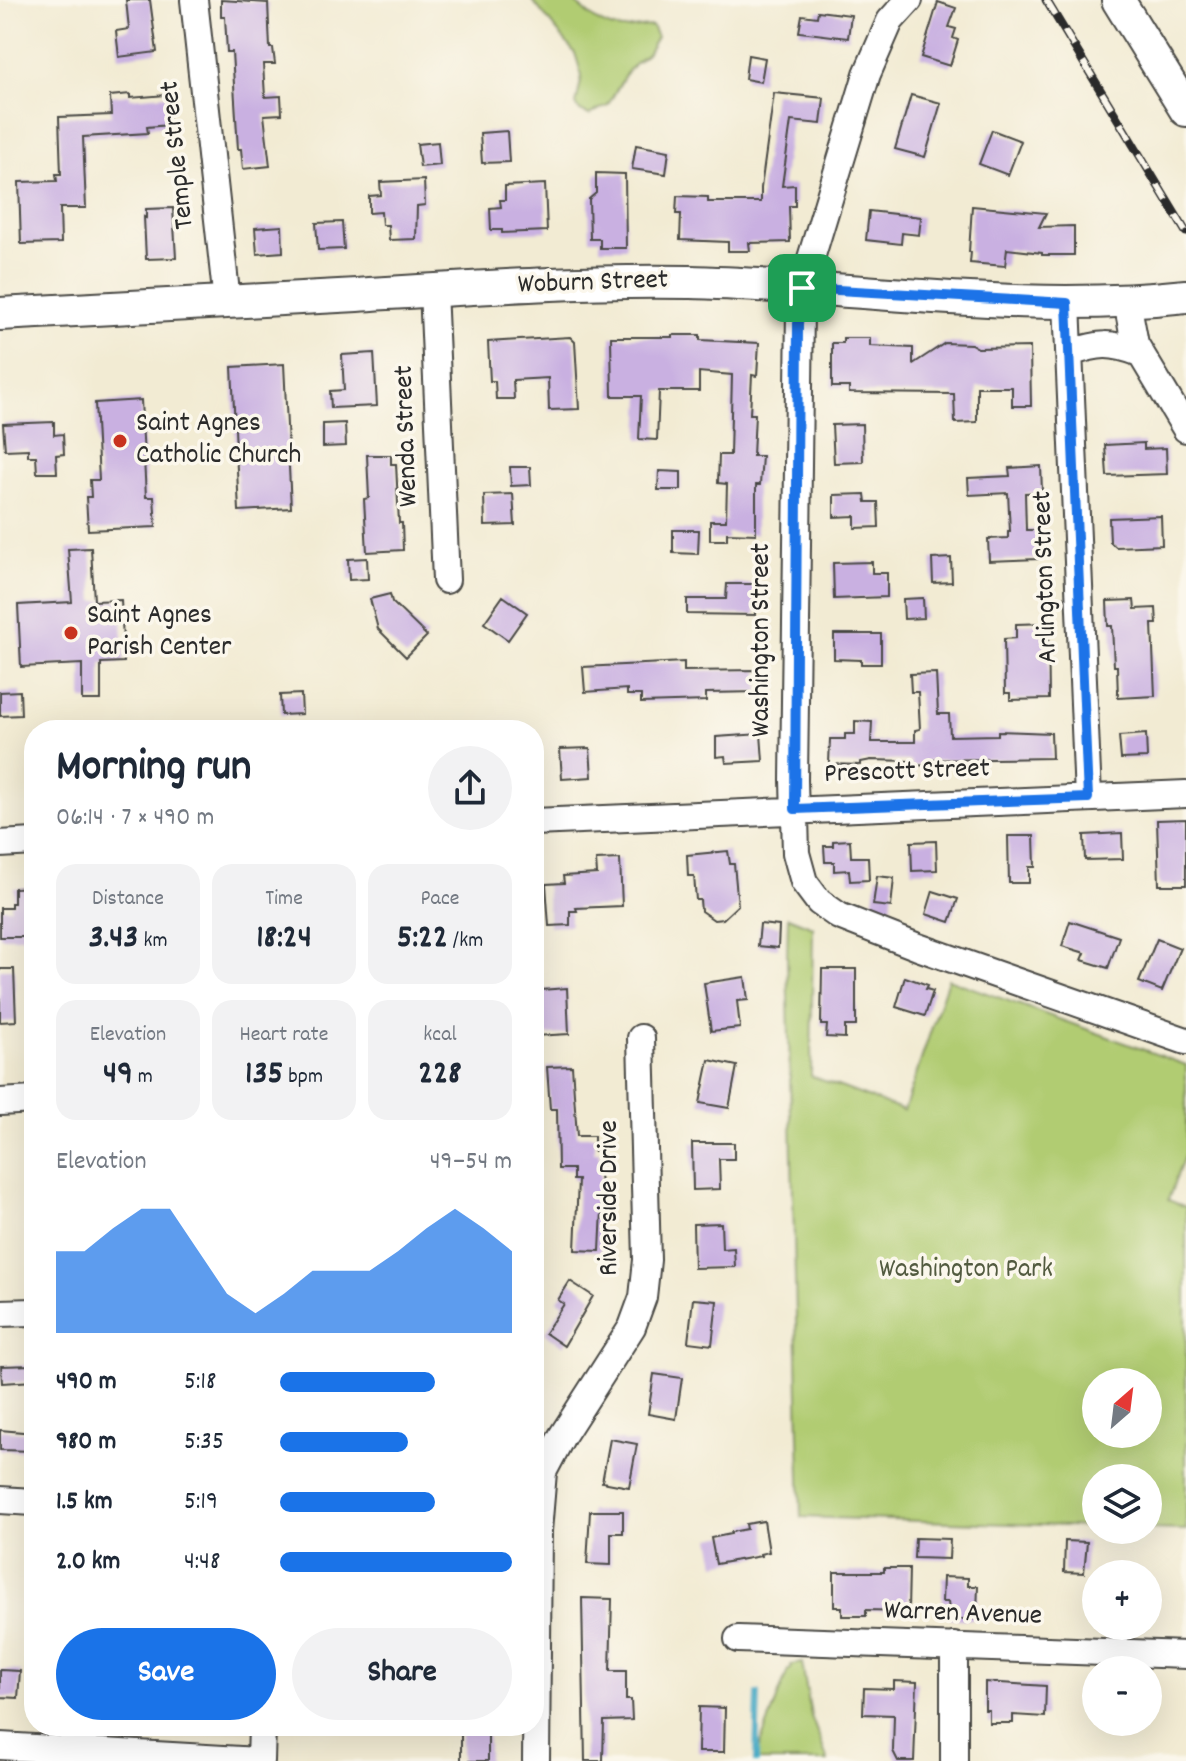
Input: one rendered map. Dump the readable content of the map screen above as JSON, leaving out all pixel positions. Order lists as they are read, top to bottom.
{
  "streets": {
    "street": [
      "Temple Street",
      "Woburn Street",
      "Wenda Street",
      "Arlington Street",
      "Washington Street",
      "Prescott Street",
      "Riverside Drive",
      "Warren Avenue"
    ]
  },
  "crossings": [
    ["Temple Street", "Woburn Street"],
    ["Woburn Street", "Wenda Street"],
    ["Woburn Street", "Arlington Street"],
    ["Woburn Street", "Washington Street"],
    ["Arlington Street", "Prescott Street"],
    ["Washington Street", "Prescott Street"]
  ],
  "parks": ["Washington Park"],
  "places": ["Saint Agnes Catholic Church", "Saint Agnes Parish Center"],
  "north": "top right",
  "page": {
    "heading": ["Morning run", "06:14 · 7 × 490 m"],
    "stats": [
      ["Distance", "3.43 km"],
      ["Time", "18:24"],
      ["Pace", "5:22 /km"],
      ["Elevation", "49 m"],
      ["Heart rate", "135 bpm"],
      ["kcal", "228"]
    ],
    "chart": ["Elevation", "49–54 m"],
    "list": [
      {
        "name": "490 m",
        "note": "5:18"
      },
      {
        "name": "980 m",
        "note": "5:35"
      },
      {
        "name": "1.5 km",
        "note": "5:19"
      },
      {
        "name": "2.0 km",
        "note": "4:48"
      }
    ],
    "map_buttons": ["+", "−"],
    "buttons": ["Save", "Share"]
  }
}
